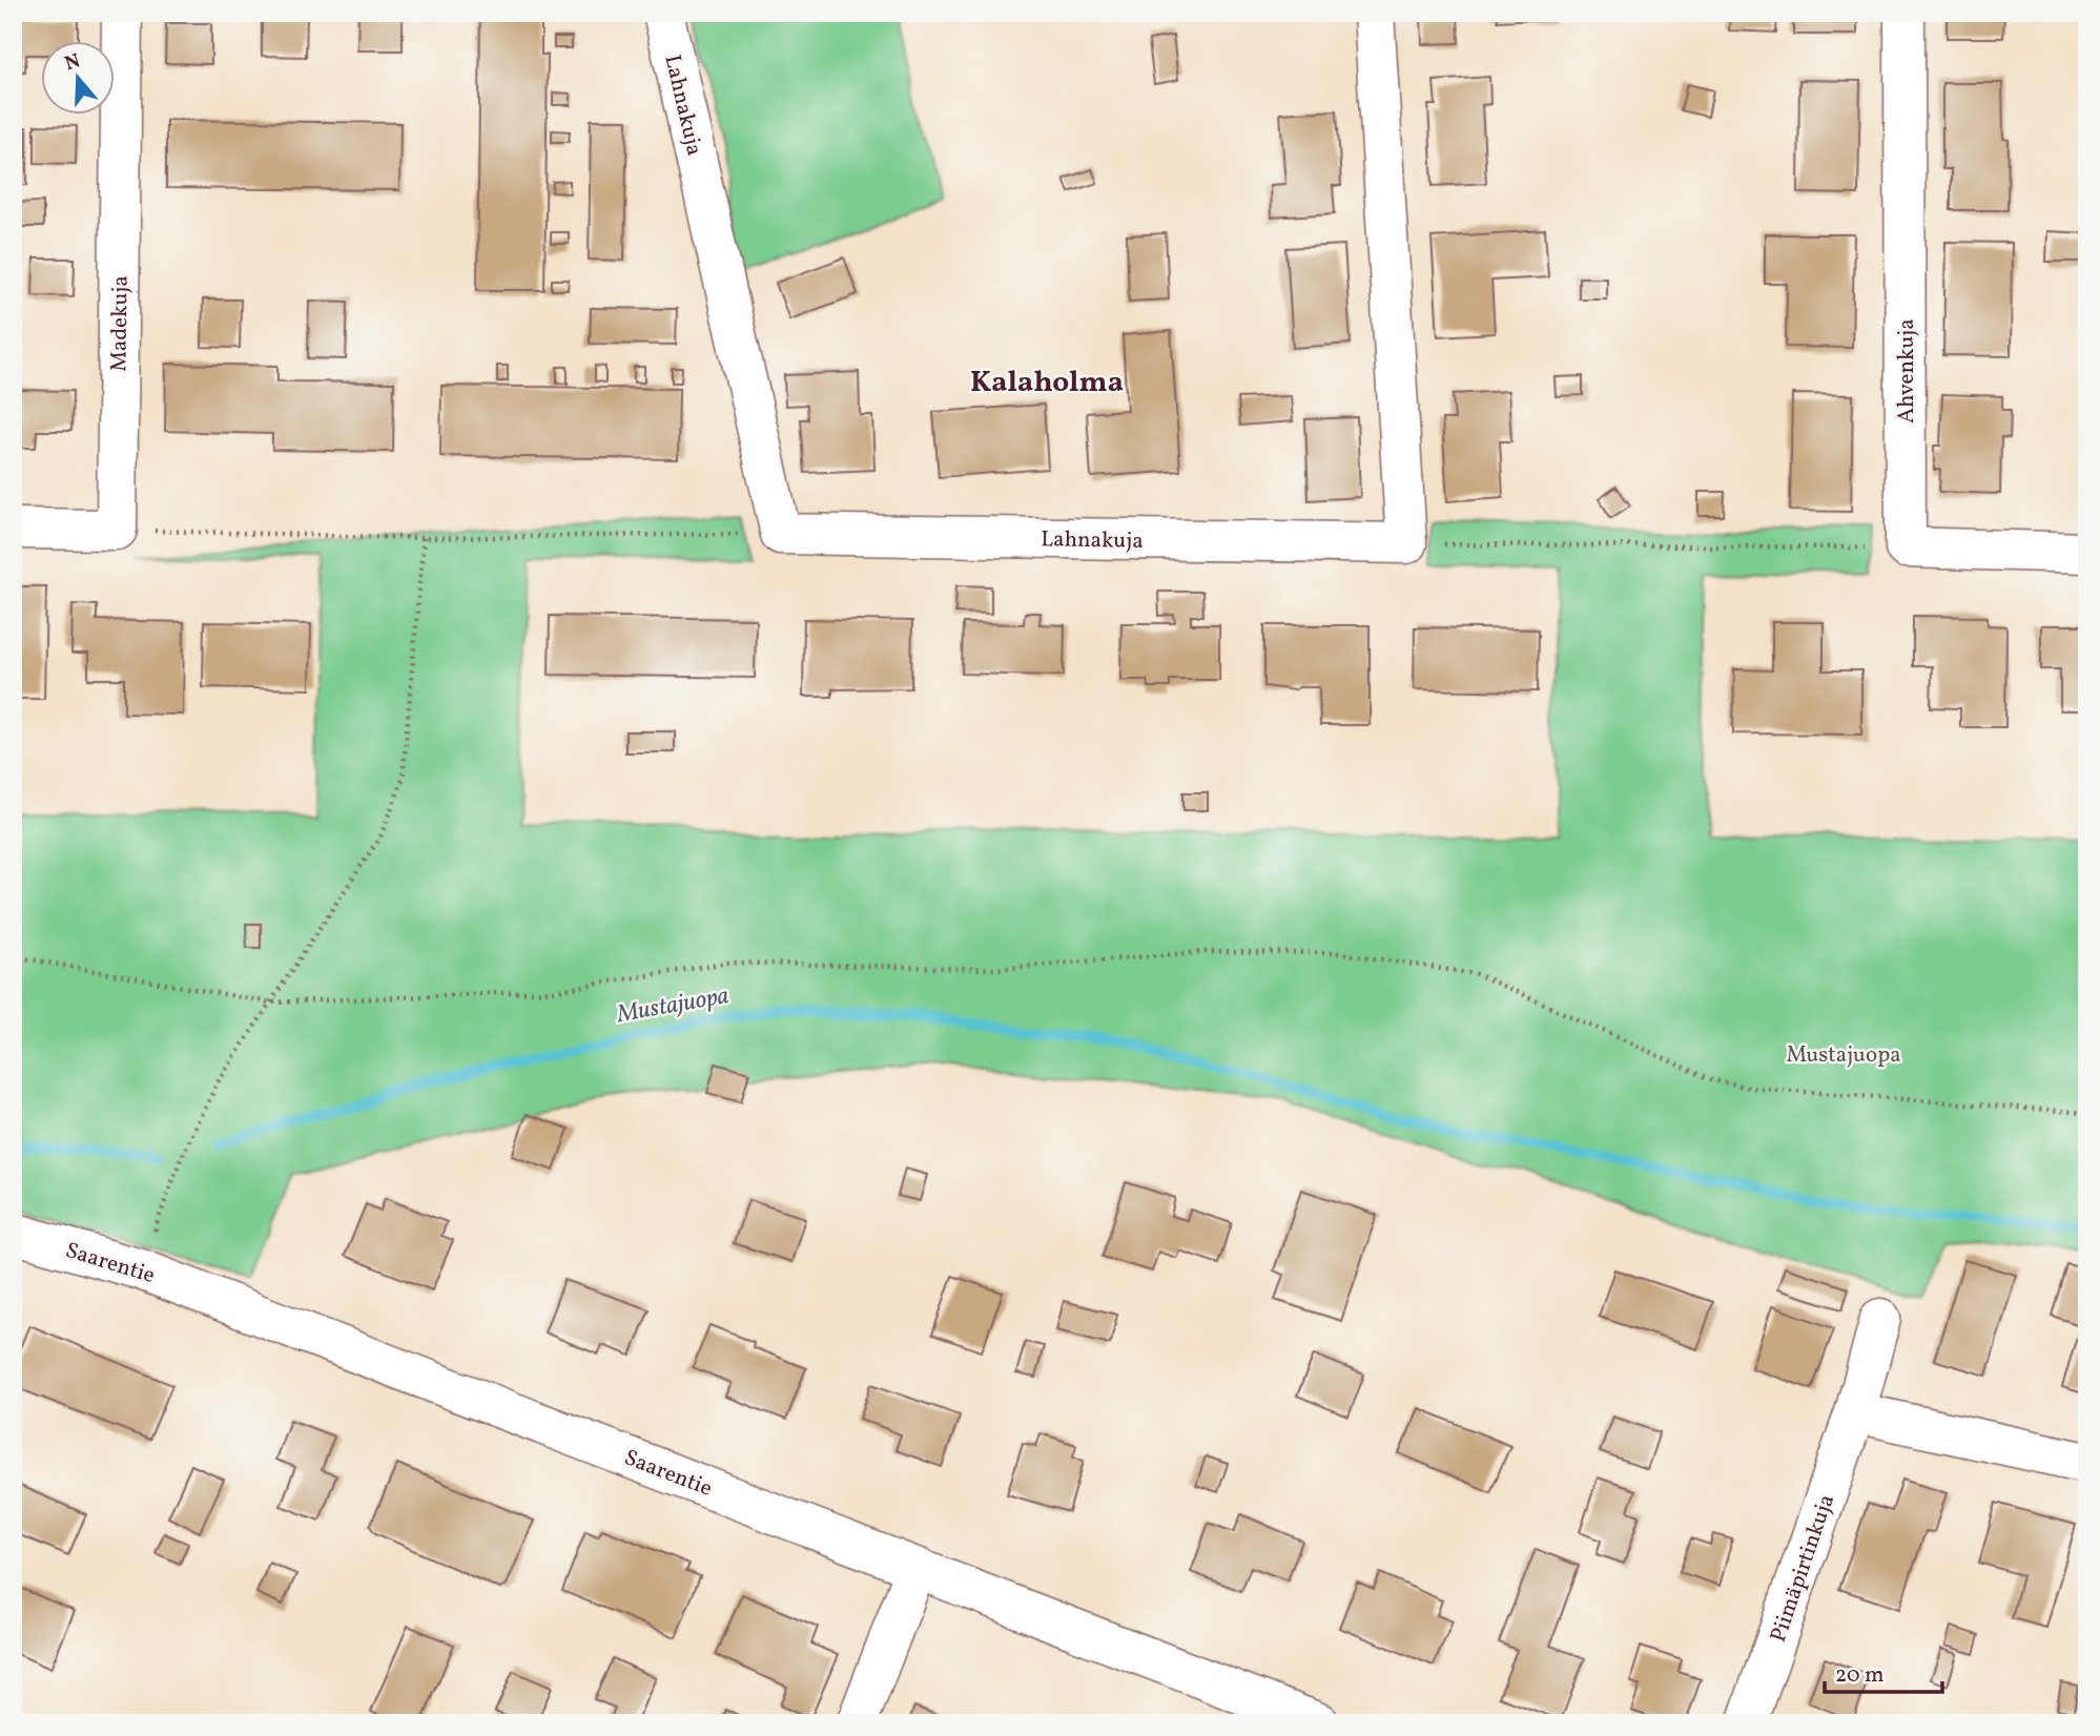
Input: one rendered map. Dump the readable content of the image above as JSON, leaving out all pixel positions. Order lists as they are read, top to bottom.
{
  "streets": {
    "street": [
      "Lahnakuja",
      "Madekuja",
      "Ahvenkuja",
      "Saarentie",
      "Piimäpirtinkuja"
    ]
  },
  "districts": ["Kalaholma"],
  "water": ["Mustajuopa"],
  "parks": ["Mustajuopa"],
  "scale_bar": "20 m",
  "north": "top"
}
